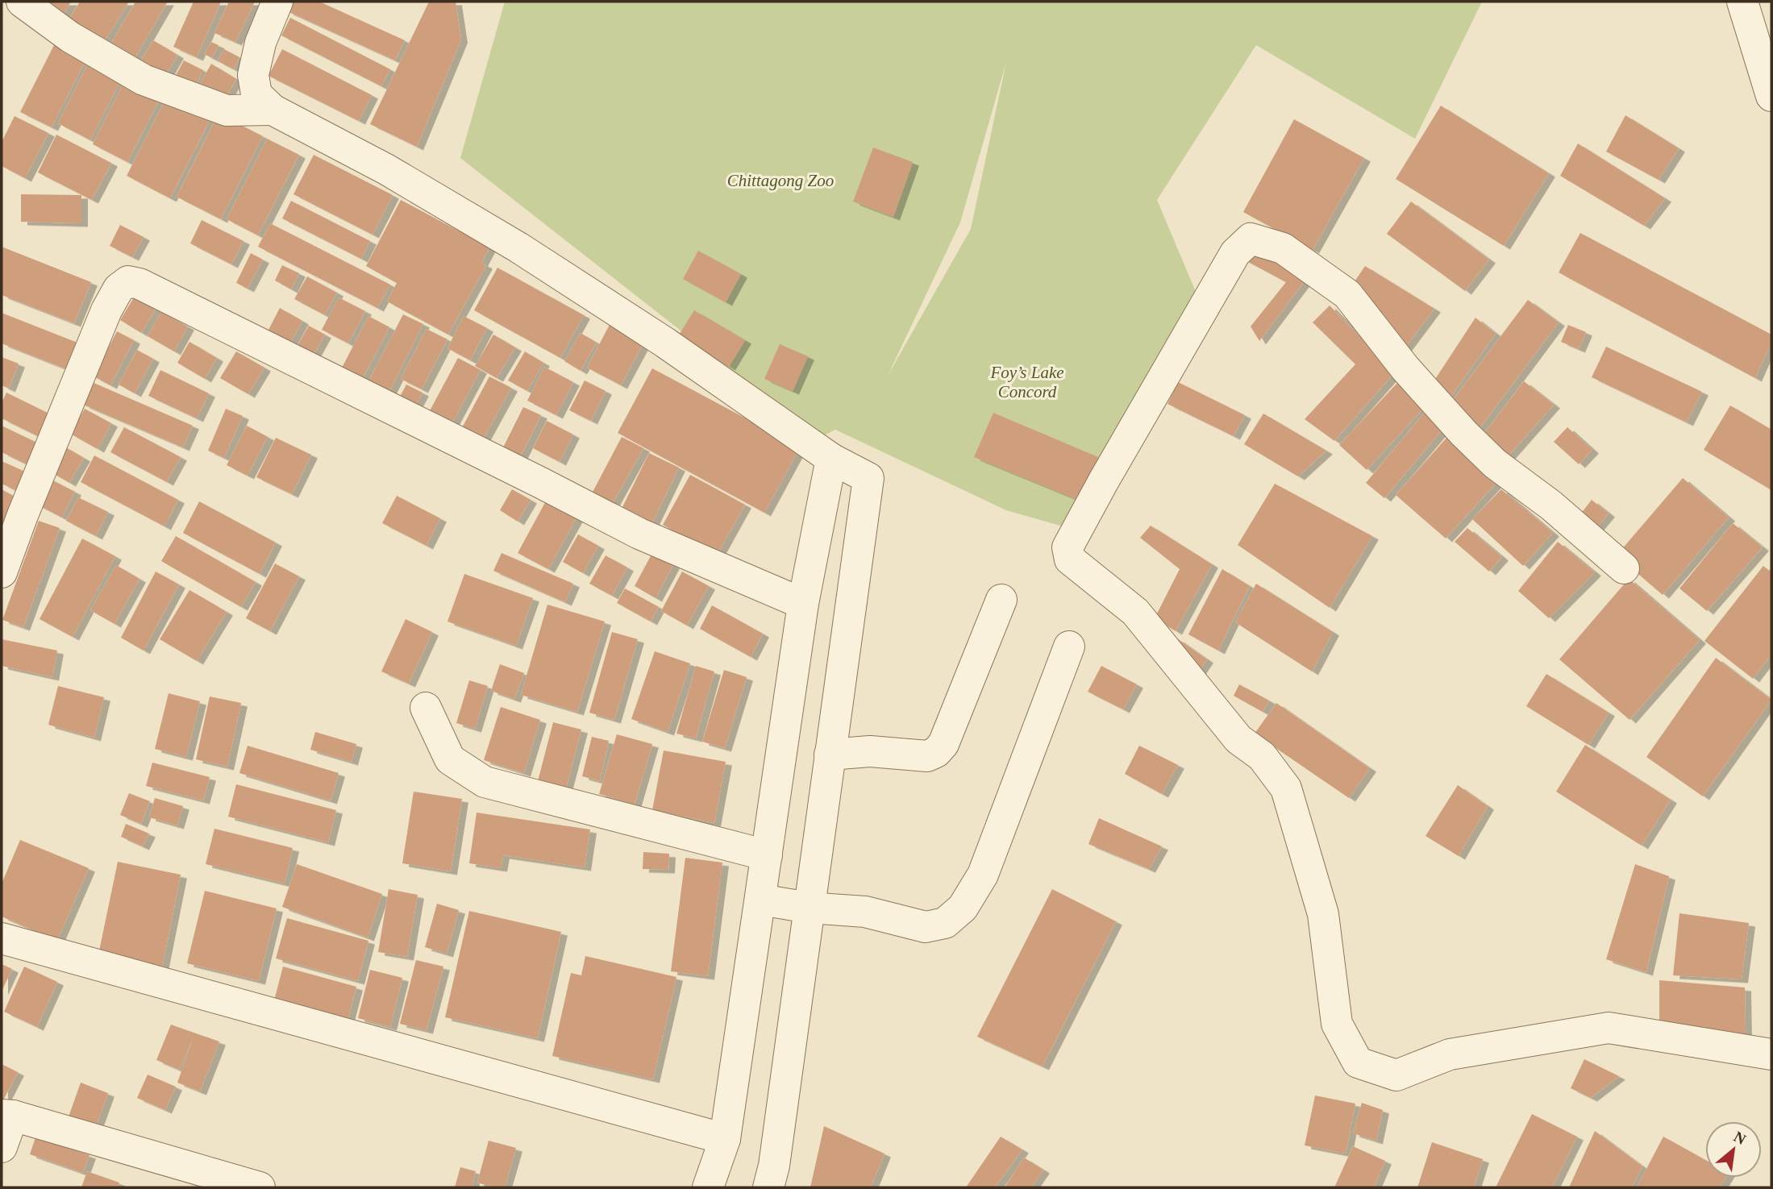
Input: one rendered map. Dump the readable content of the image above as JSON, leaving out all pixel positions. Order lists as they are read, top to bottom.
{
  "parks": ["Chittagong Zoo", "Foy’s Lake Concord"],
  "north": "top right"
}
